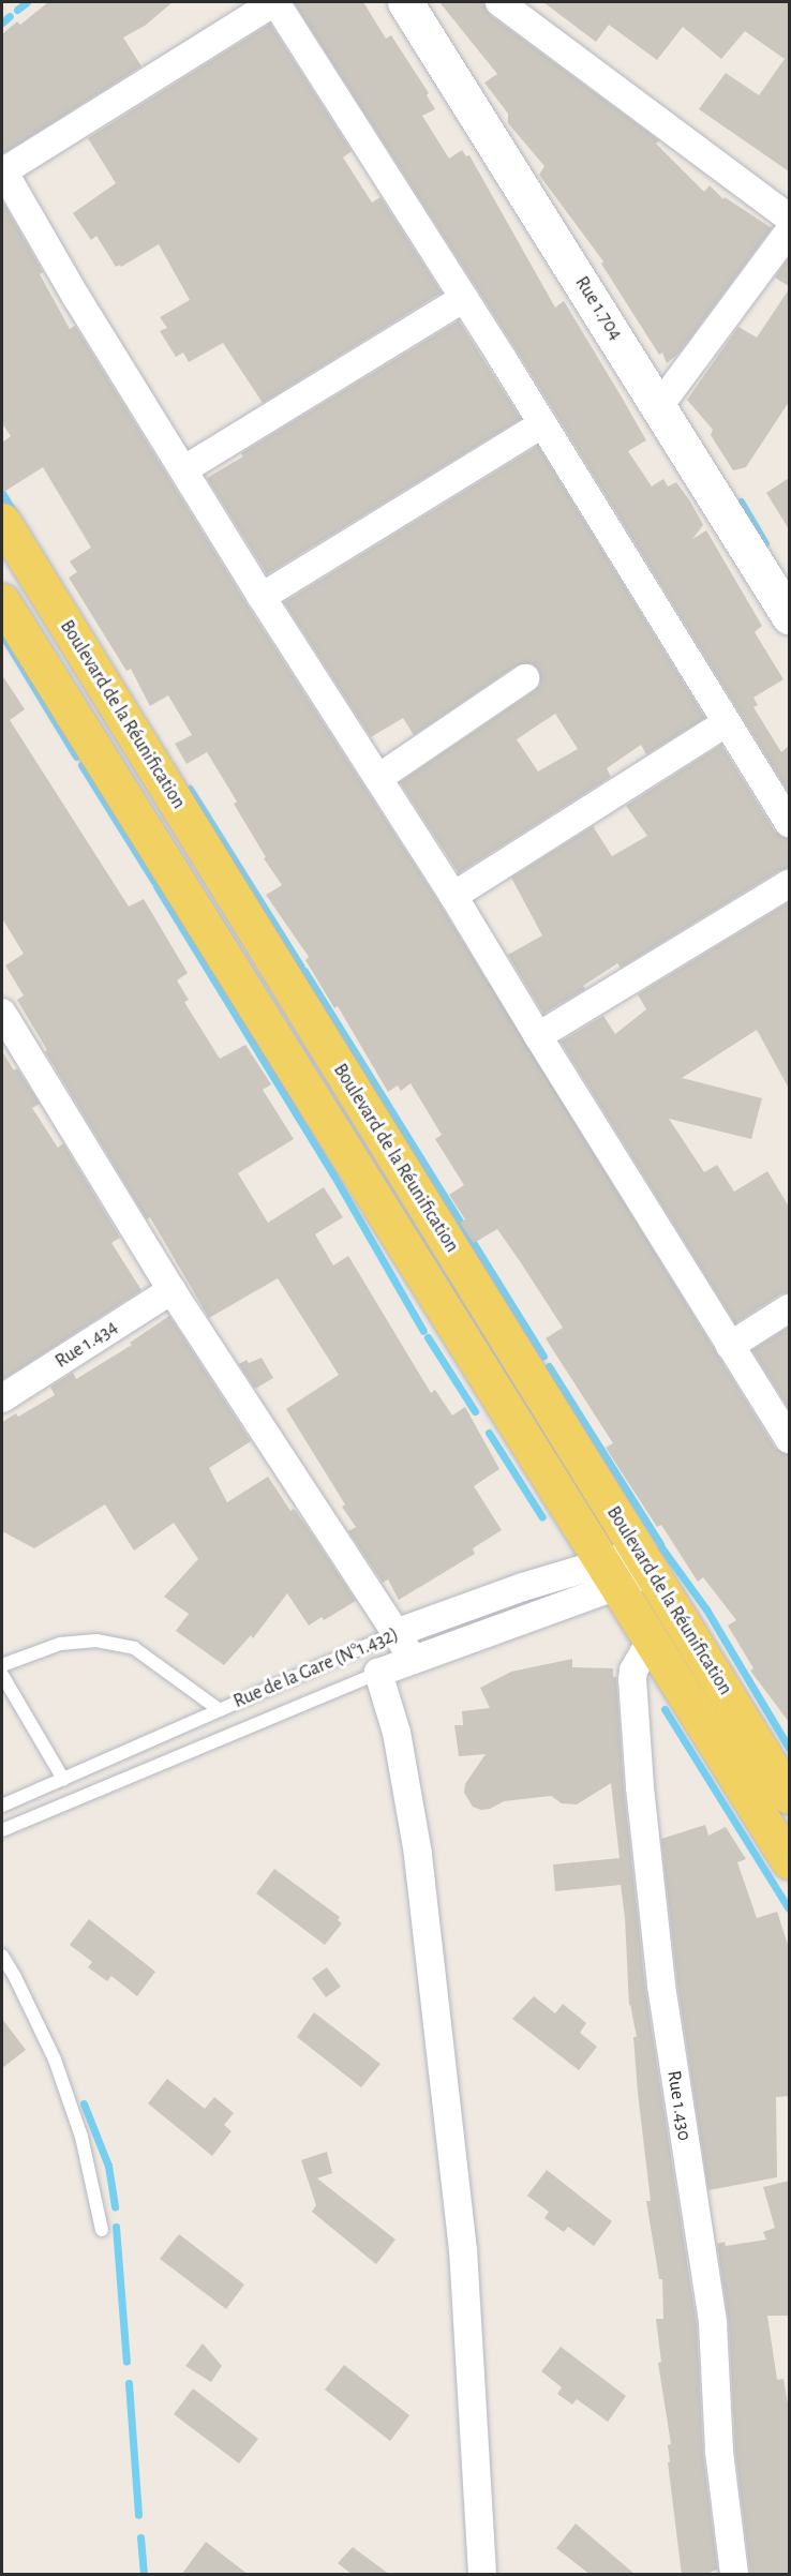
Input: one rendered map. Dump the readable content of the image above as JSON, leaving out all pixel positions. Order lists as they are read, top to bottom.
{
  "streets": {
    "main road": ["Boulevard de la Réunification"],
    "street": [
      "Rue 1.704",
      "Rue 1.434",
      "Rue de la Gare (N°1.432)",
      "Rue 1.430"
    ]
  }
}
